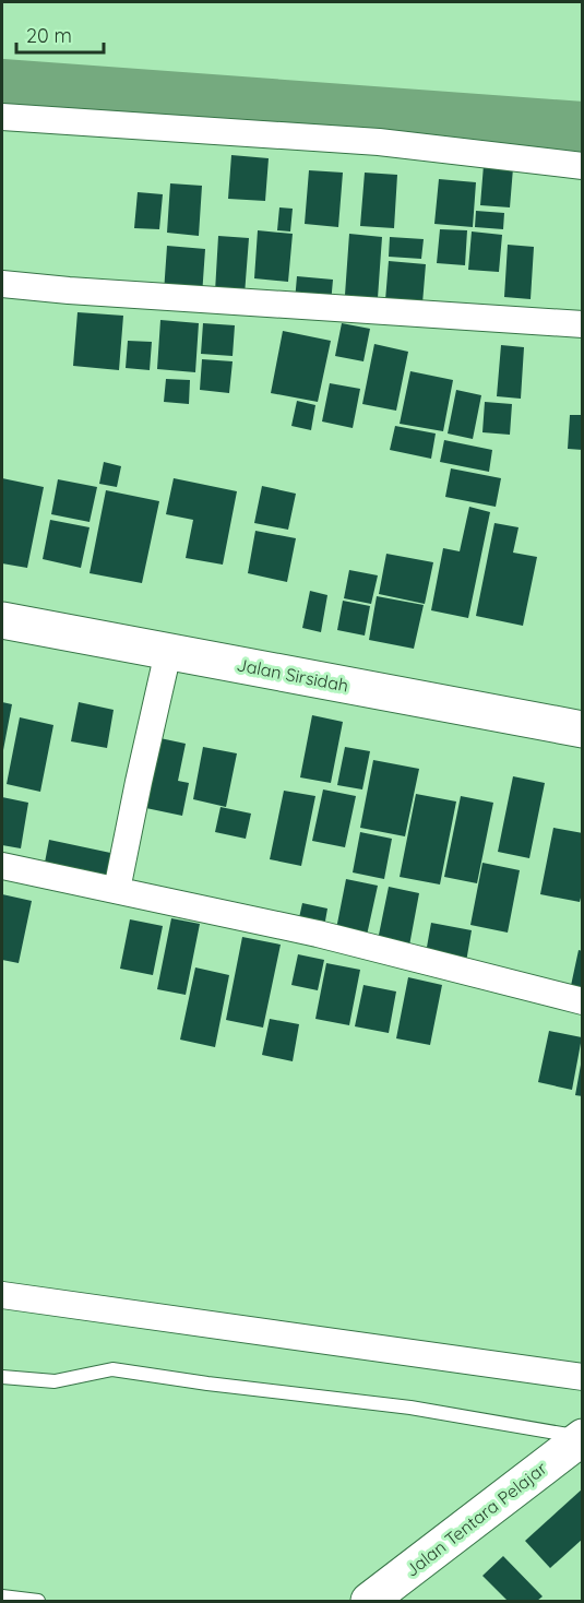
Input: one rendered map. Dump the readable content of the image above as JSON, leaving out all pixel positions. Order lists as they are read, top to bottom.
{
  "streets": {
    "main road": ["Jalan Sirsidah", "Jalan Tentara Pelajar"]
  },
  "scale_bar": "20 m"
}
